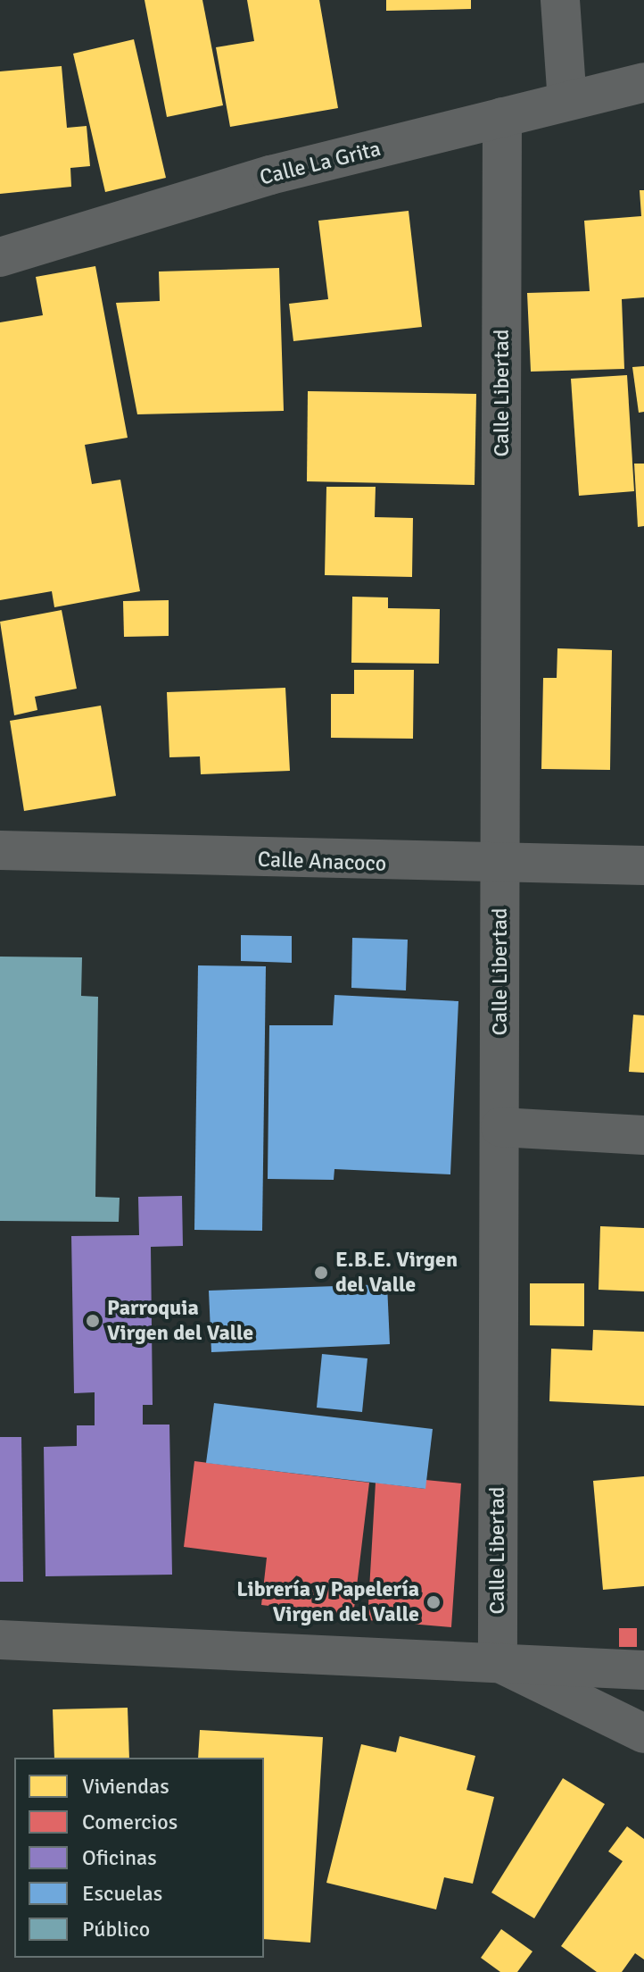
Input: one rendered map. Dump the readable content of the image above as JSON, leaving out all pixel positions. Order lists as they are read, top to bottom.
{
  "streets": {
    "street": ["Calle La Grita", "Calle Libertad", "Calle Anacoco"]
  },
  "crossings": [
    ["Calle La Grita", "Calle Libertad"],
    ["Calle Libertad", "Calle Anacoco"]
  ],
  "places": ["E.B.E. Virgen del Valle", "Parroquia Virgen del Valle", "Librería y Papelería Virgen del Valle"],
  "legend": [
    "Viviendas",
    "Comercios",
    "Oficinas",
    "Escuelas",
    "Público"
  ]
}
